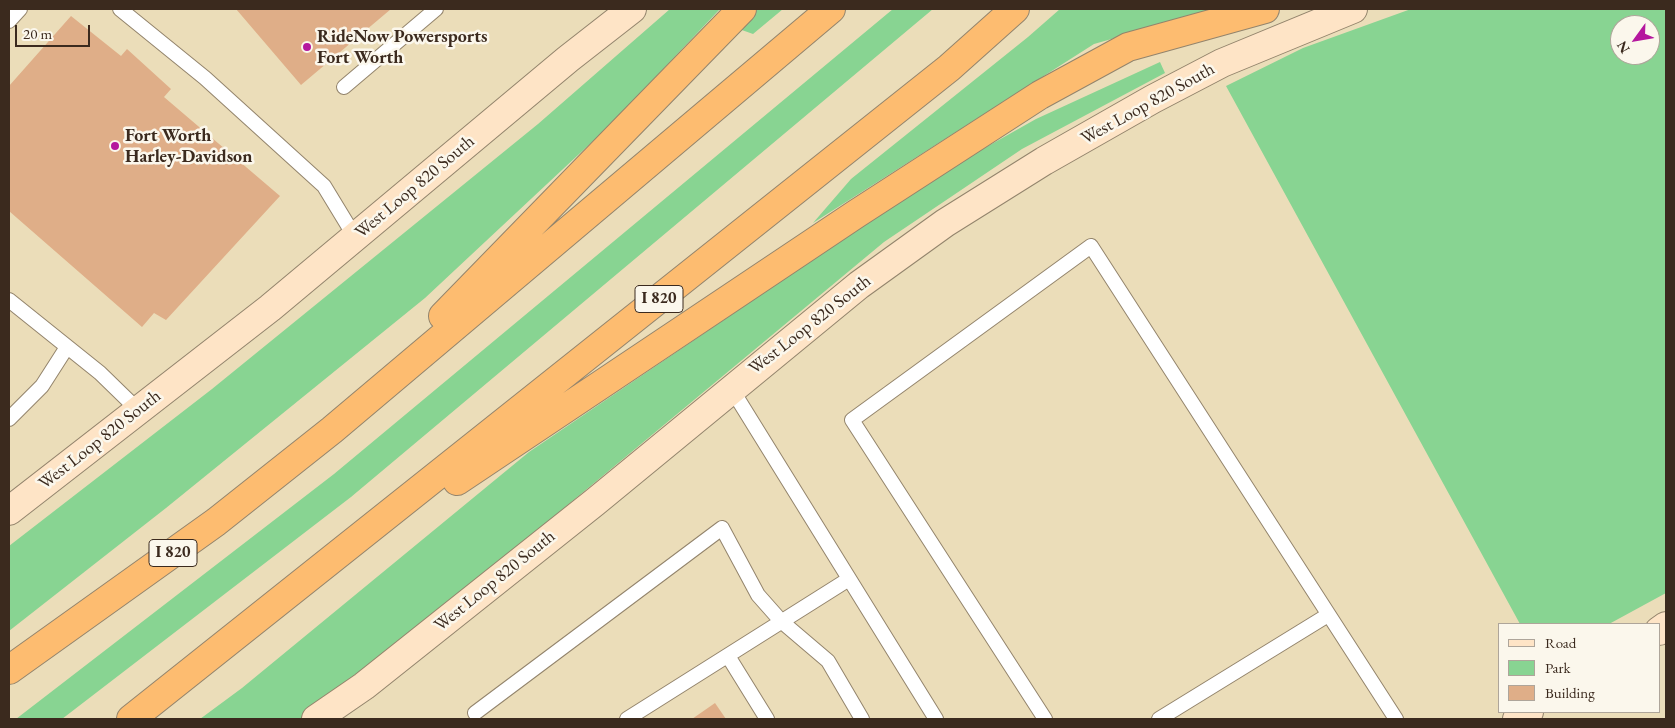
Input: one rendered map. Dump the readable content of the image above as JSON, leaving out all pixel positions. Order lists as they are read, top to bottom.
{
  "streets": {
    "highway": ["I 820"],
    "main road": ["West Loop 820 South"]
  },
  "places": ["RideNow Powersports Fort Worth", "Fort Worth Harley-Davidson"],
  "legend": ["Road", "Park", "Building"],
  "scale_bar": "20 m",
  "north": "bottom left"
}
